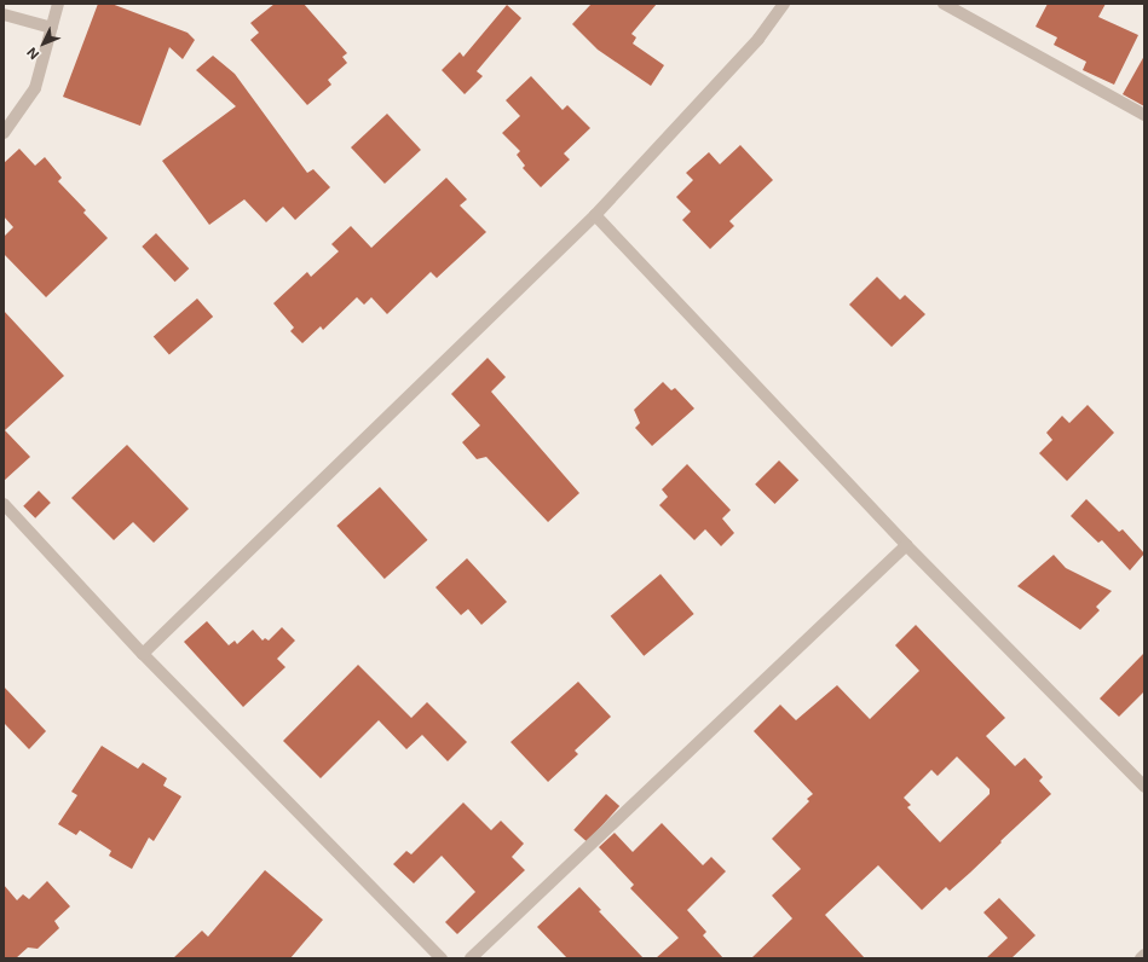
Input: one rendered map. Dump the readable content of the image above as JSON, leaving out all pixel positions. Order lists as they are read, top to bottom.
{
  "north": "bottom left"
}
